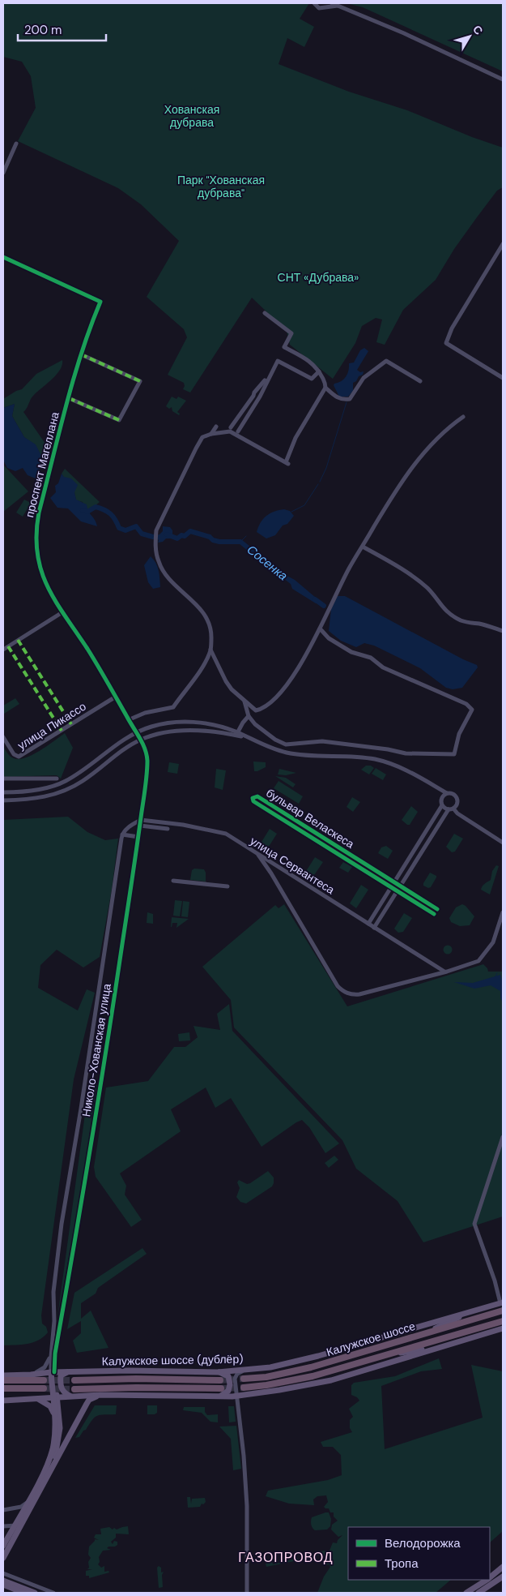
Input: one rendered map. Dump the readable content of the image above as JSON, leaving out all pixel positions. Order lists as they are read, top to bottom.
{
  "streets": {
    "highway": ["Калужское шоссе"],
    "main road": ["Калужское шоссе (дублёр)"],
    "street": [
      "проспект Магеллана",
      "улица Пикассо",
      "улица Сервантеса",
      "Николо-Хованская улица"
    ],
    "cycle path": ["бульвар Веласкеса"]
  },
  "crossings": [
    ["проспект Магеллана", "улица Пикассо"],
    ["проспект Магеллана", "Николо-Хованская улица"],
    ["улица Сервантеса", "Николо-Хованская улица"],
    ["Николо-Хованская улица", "Калужское шоссе (дублёр)"]
  ],
  "districts": ["ГАЗОПРОВОД"],
  "water": ["Сосенка"],
  "parks": ["Хованская дубрава", "Парк \"Хованская дубрава\"", "СНТ «Дубрава»"],
  "legend": ["Велодорожка", "Тропа"],
  "scale_bar": "200 m",
  "north": "top right"
}
